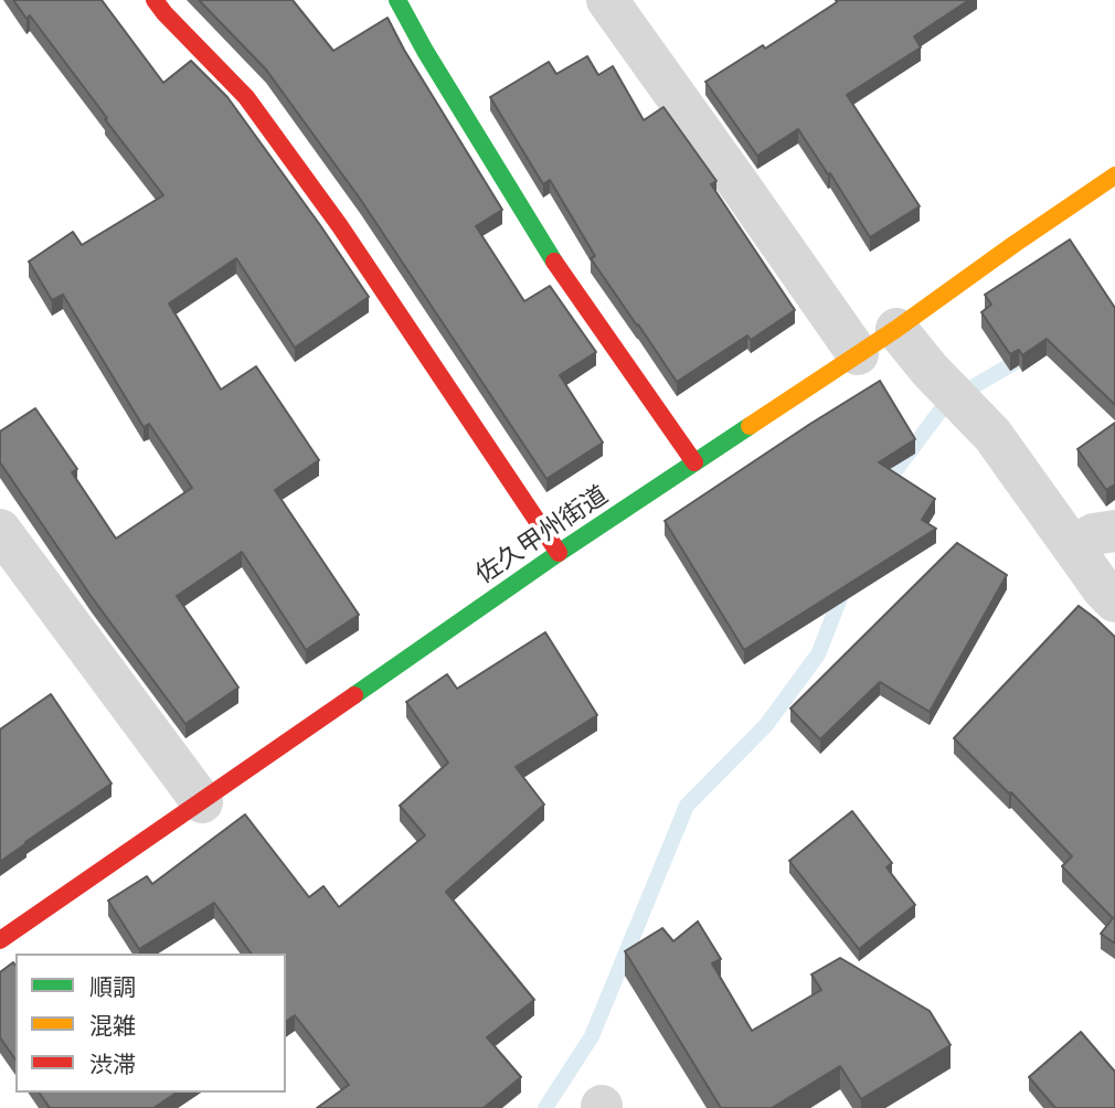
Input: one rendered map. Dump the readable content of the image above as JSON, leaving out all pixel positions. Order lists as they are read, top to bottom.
{
  "streets": {
    "street": ["佐久甲州街道"]
  },
  "legend": ["順調", "混雑", "渋滞"]
}
